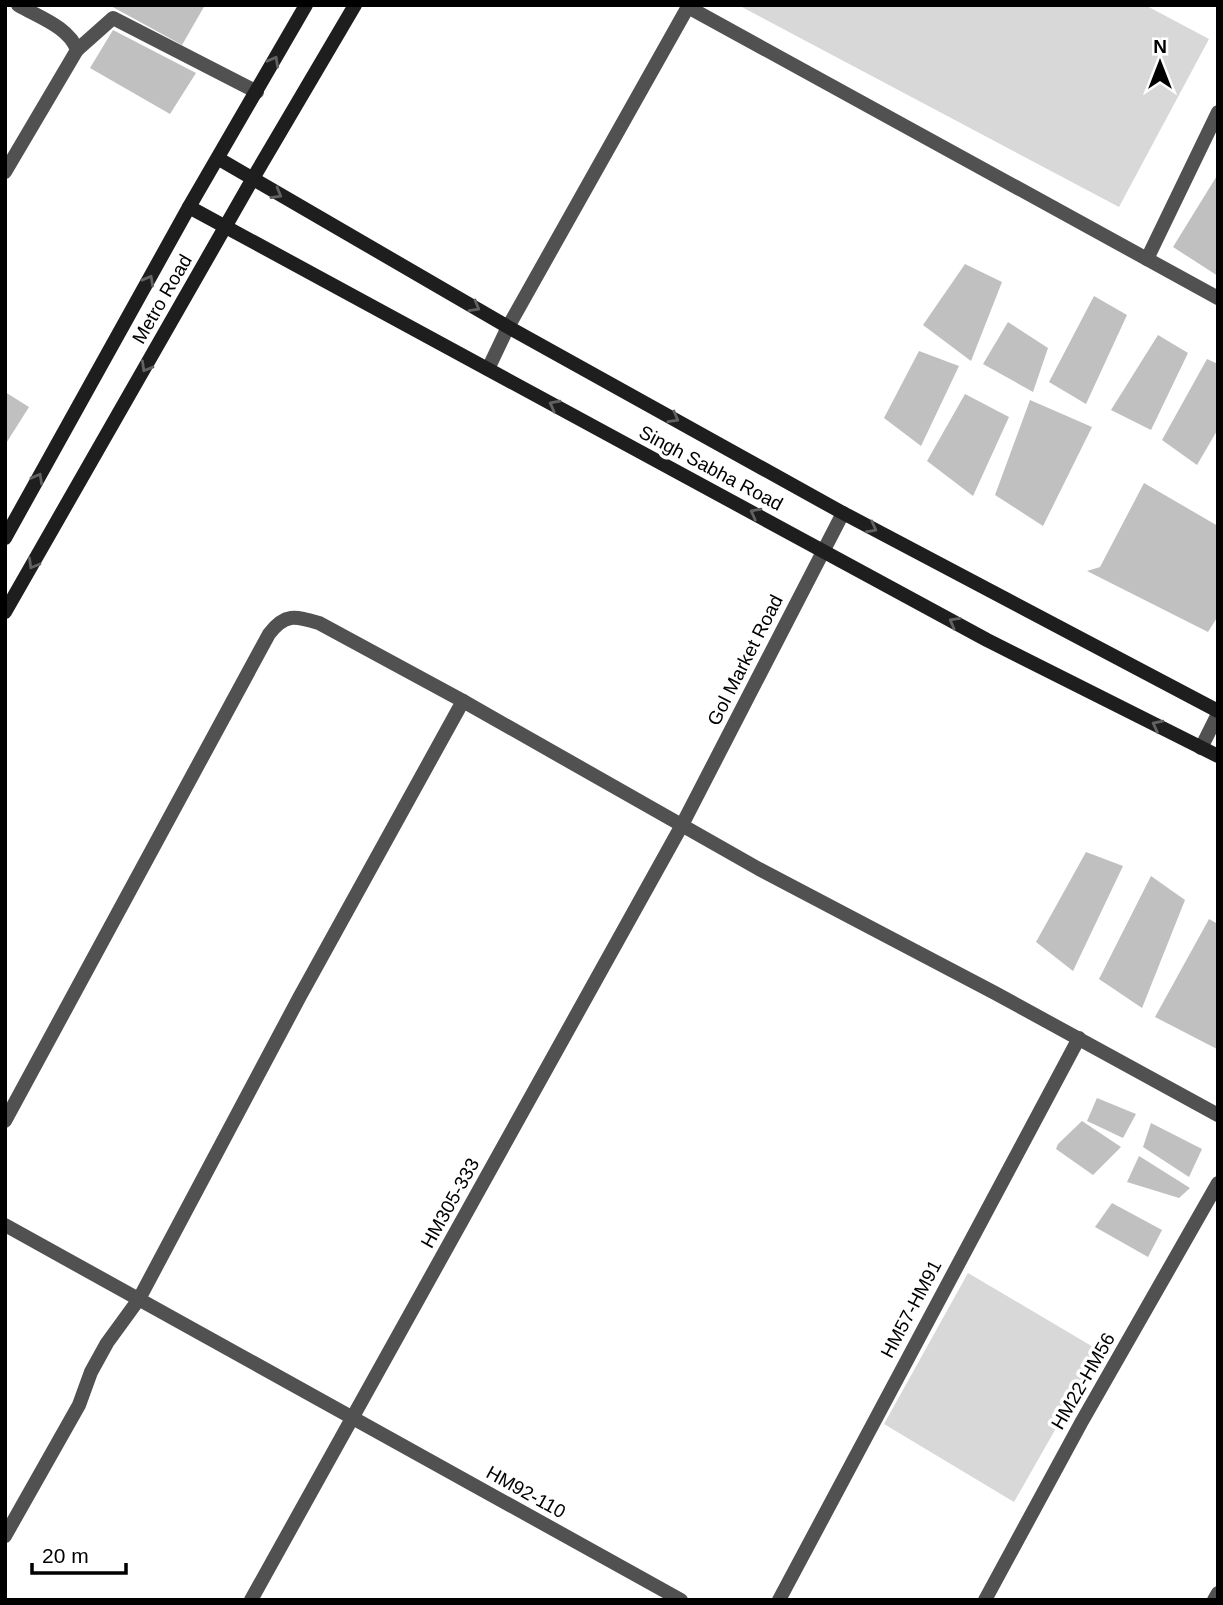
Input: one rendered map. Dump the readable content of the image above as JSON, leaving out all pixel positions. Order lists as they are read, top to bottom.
{
  "streets": {
    "street": [
      "Metro Road",
      "Singh Sabha Road",
      "Gol Market Road",
      "HM305-333",
      "HM57-HM91",
      "HM22-HM56",
      "HM92-110"
    ]
  },
  "crossings": [
    ["Metro Road", "Singh Sabha Road"],
    ["Singh Sabha Road", "Gol Market Road"],
    ["Gol Market Road", "HM305-333"],
    ["HM305-333", "HM92-110"]
  ],
  "scale_bar": "20 m",
  "north": "top"
}
